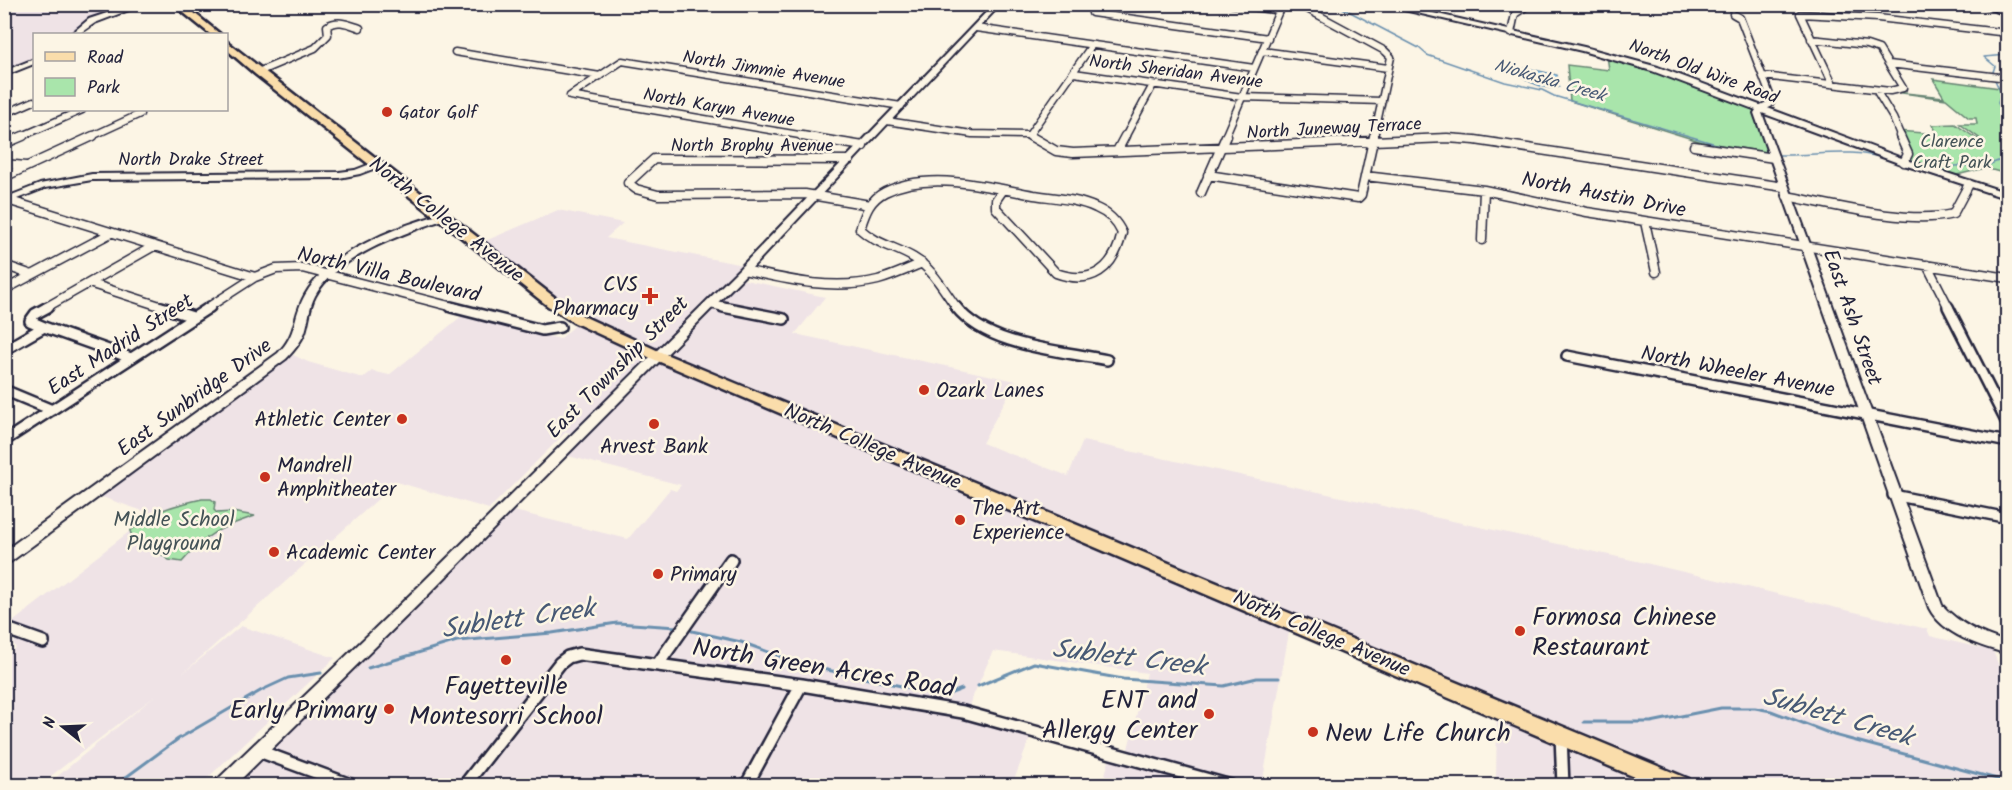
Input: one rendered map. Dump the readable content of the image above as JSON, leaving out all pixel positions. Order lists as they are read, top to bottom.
{
  "streets": {
    "main road": ["North College Avenue"],
    "street": [
      "North Jimmie Avenue",
      "North Sheridan Avenue",
      "North Old Wire Road",
      "North Karyn Avenue",
      "North Juneway Terrace",
      "North Brophy Avenue",
      "North Drake Street",
      "North Austin Drive",
      "North Villa Boulevard",
      "East Ash Street",
      "East Madrid Street",
      "East Township Street",
      "North Wheeler Avenue",
      "East Sunbridge Drive",
      "North Green Acres Road"
    ]
  },
  "crossings": [
    ["North Jimmie Avenue", "North Karyn Avenue"],
    ["North Jimmie Avenue", "East Township Street"],
    ["North Old Wire Road", "North Juneway Terrace"],
    ["North Old Wire Road", "East Ash Street"],
    ["North Karyn Avenue", "East Township Street"],
    ["North Juneway Terrace", "East Ash Street"],
    ["North Brophy Avenue", "East Township Street"],
    ["North Drake Street", "North College Avenue"],
    ["North Austin Drive", "East Ash Street"],
    ["North College Avenue", "East Township Street"],
    ["North College Avenue", "East Sunbridge Drive"],
    ["North Villa Boulevard", "East Madrid Street"],
    ["North Villa Boulevard", "East Sunbridge Drive"],
    ["East Ash Street", "North Wheeler Avenue"]
  ],
  "water": ["Niokaska Creek", "Sublett Creek"],
  "parks": ["Clarence Craft Park", "Middle School Playground"],
  "places": {
    "other": [
      "Gator Golf",
      "Ozark Lanes",
      "Athletic Center",
      "Arvest Bank",
      "Mandrell Amphitheater",
      "The Art Experience",
      "Academic Center",
      "Primary",
      "Formosa Chinese Restaurant",
      "Fayetteville Montesorri School",
      "Early Primary",
      "ENT and Allergy Center",
      "New Life Church"
    ],
    "health": ["CVS Pharmacy"]
  },
  "legend": ["Road", "Park"],
  "north": "left"
}
